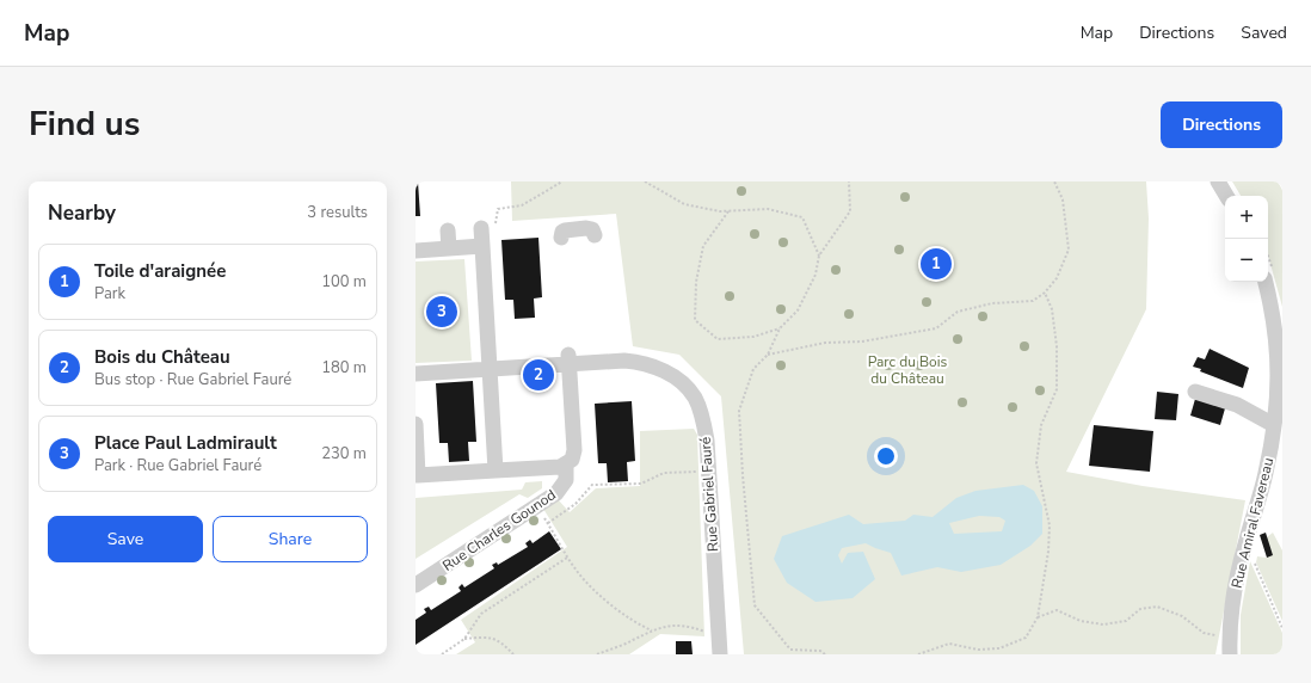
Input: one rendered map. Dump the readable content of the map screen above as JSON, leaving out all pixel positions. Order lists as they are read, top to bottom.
{
  "streets": {
    "street": ["Rue Gabriel Fauré", "Rue Amiral Favereau", "Rue Charles Gounod"]
  },
  "crossings": [
    ["Rue Gabriel Fauré", "Rue Charles Gounod"]
  ],
  "parks": ["Parc du Bois du Château"],
  "page": {
    "header": "Map",
    "nav": ["Map", "Directions", "Saved"],
    "title": "Find us",
    "buttons": [
      "Directions",
      ["Save", "Share"]
    ],
    "heading": ["Nearby", "3 results"],
    "map_buttons": ["+", "−"],
    "list": [
      {
        "mark": "1",
        "name": "Toile d'araignée",
        "note": "Park",
        "value": "100 m"
      },
      {
        "mark": "2",
        "name": "Bois du Château",
        "note": "Bus stop · Rue Gabriel Fauré",
        "value": "180 m"
      },
      {
        "mark": "3",
        "name": "Place Paul Ladmirault",
        "note": "Park · Rue Gabriel Fauré",
        "value": "230 m"
      }
    ],
    "pins": ["1", "3", "2"]
  }
}
